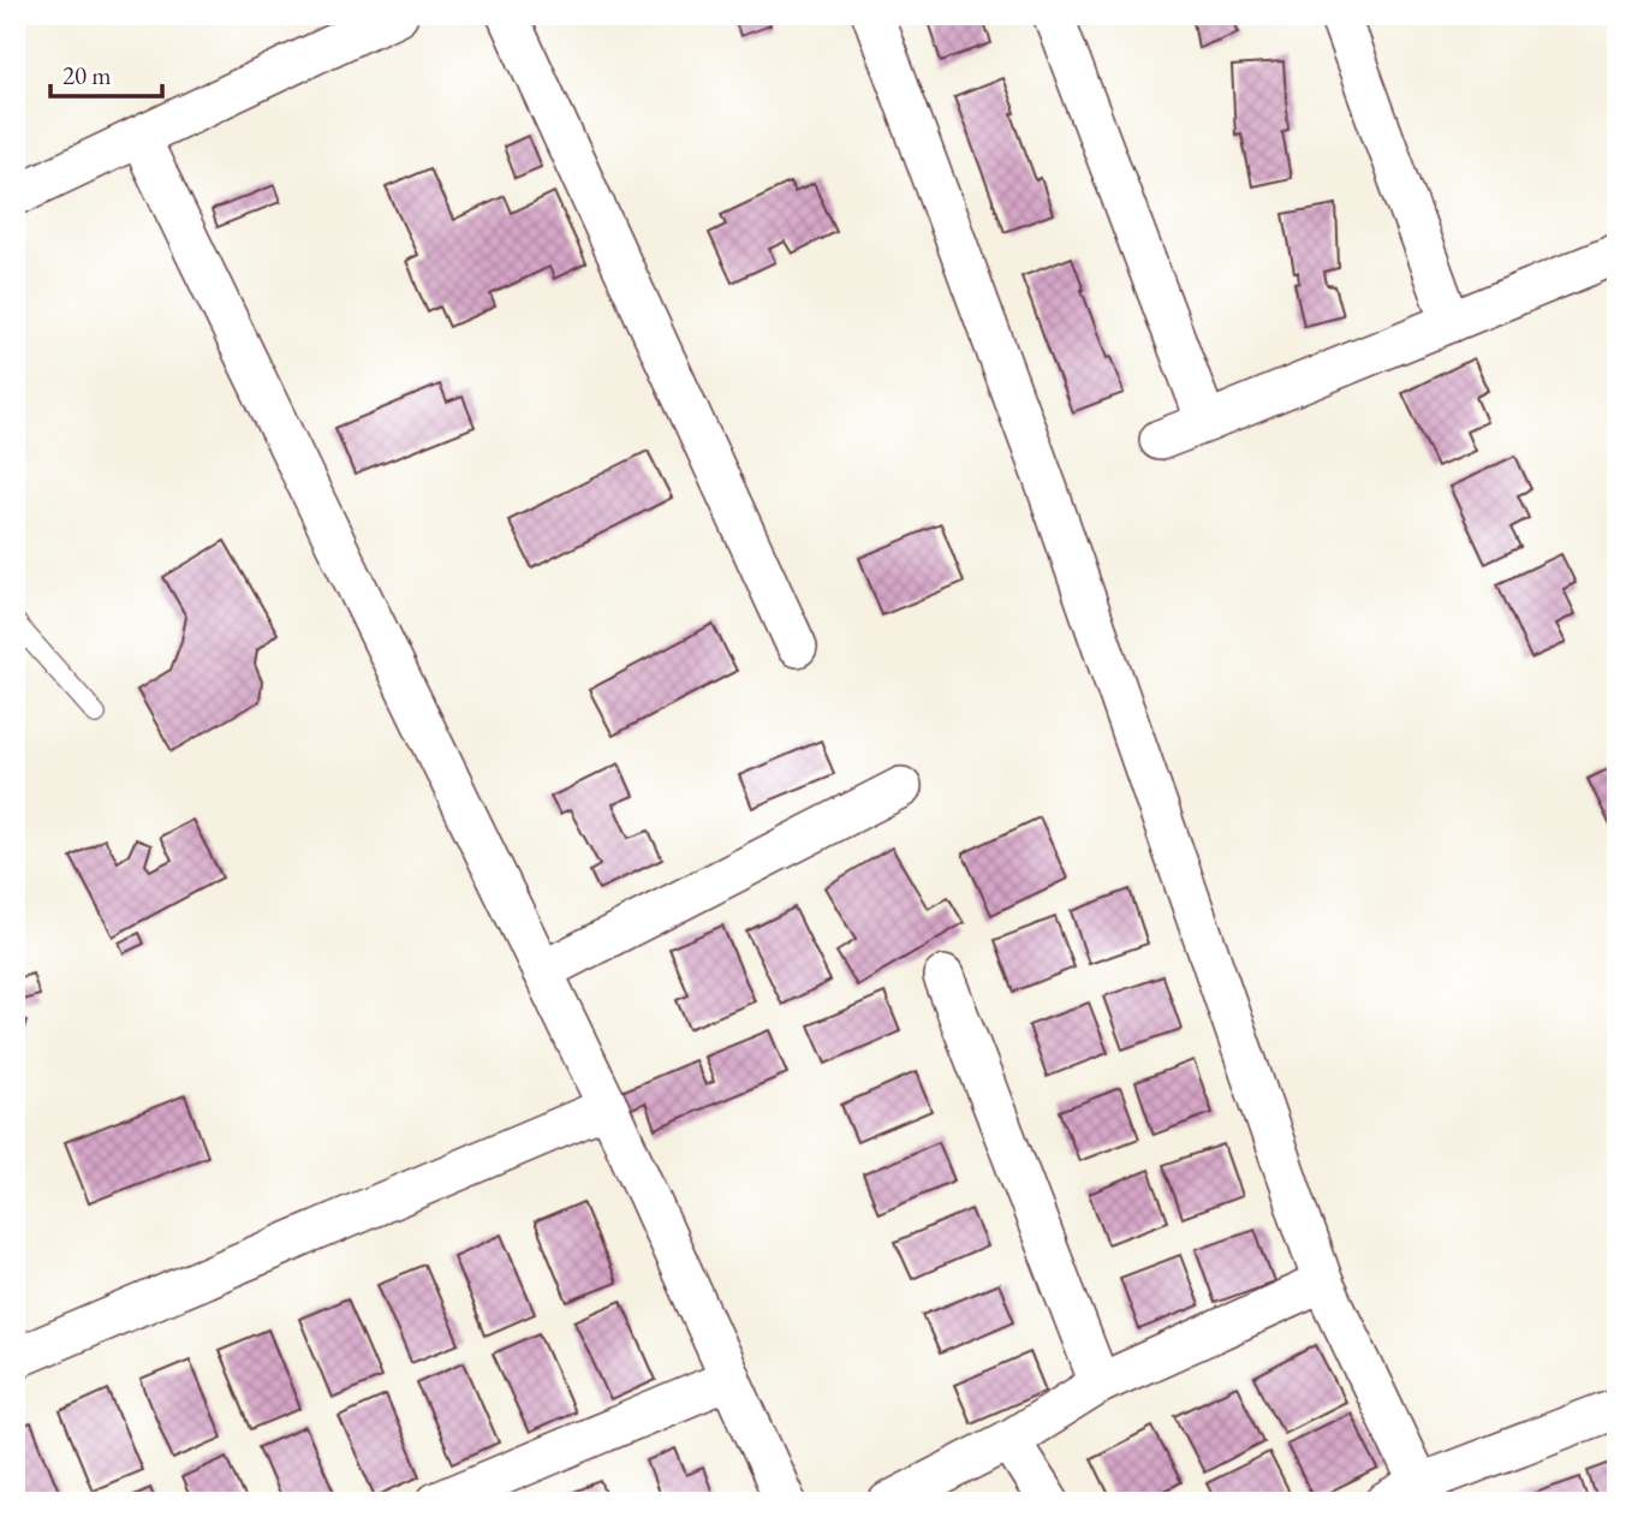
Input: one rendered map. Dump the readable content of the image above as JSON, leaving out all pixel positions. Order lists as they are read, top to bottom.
{
  "scale_bar": "20 m"
}
